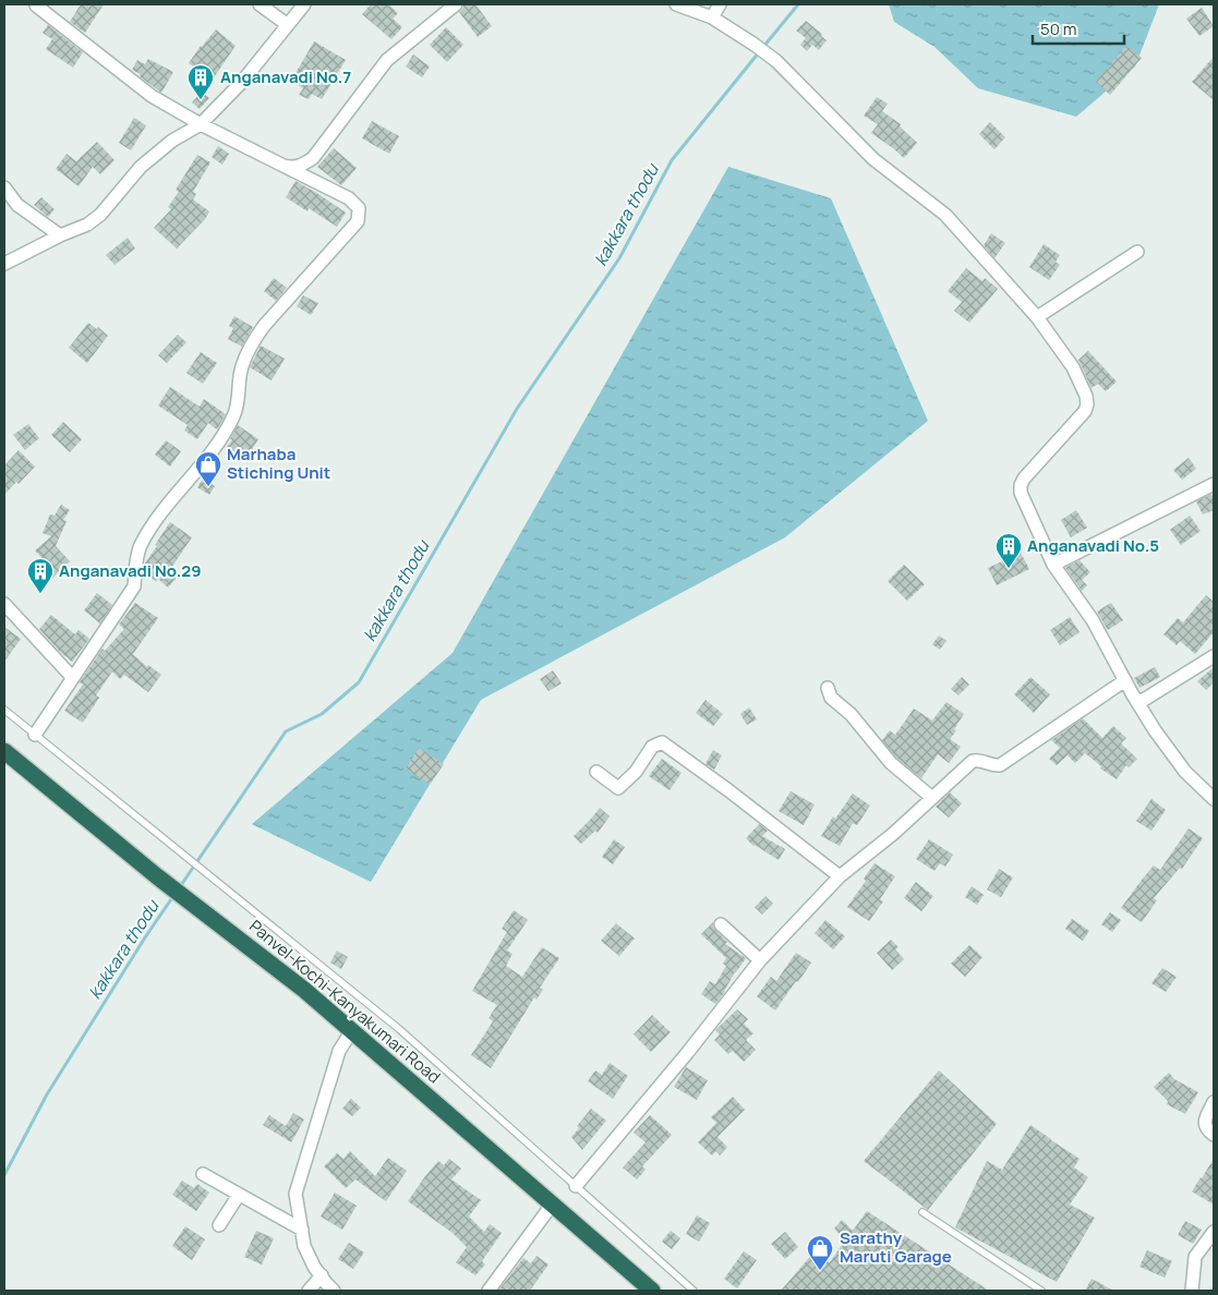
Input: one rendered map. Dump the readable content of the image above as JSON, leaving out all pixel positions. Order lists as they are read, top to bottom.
{
  "streets": {
    "highway": ["Panvel-Kochi-Kanyakumari Road"]
  },
  "water": ["kakkara thodu"],
  "places": {
    "building": ["Anganavadi No.7", "Anganavadi No.5", "Anganavadi No.29"],
    "shop": ["Marhaba Stiching Unit", "Sarathy Maruti Garage"]
  },
  "scale_bar": "50 m"
}
